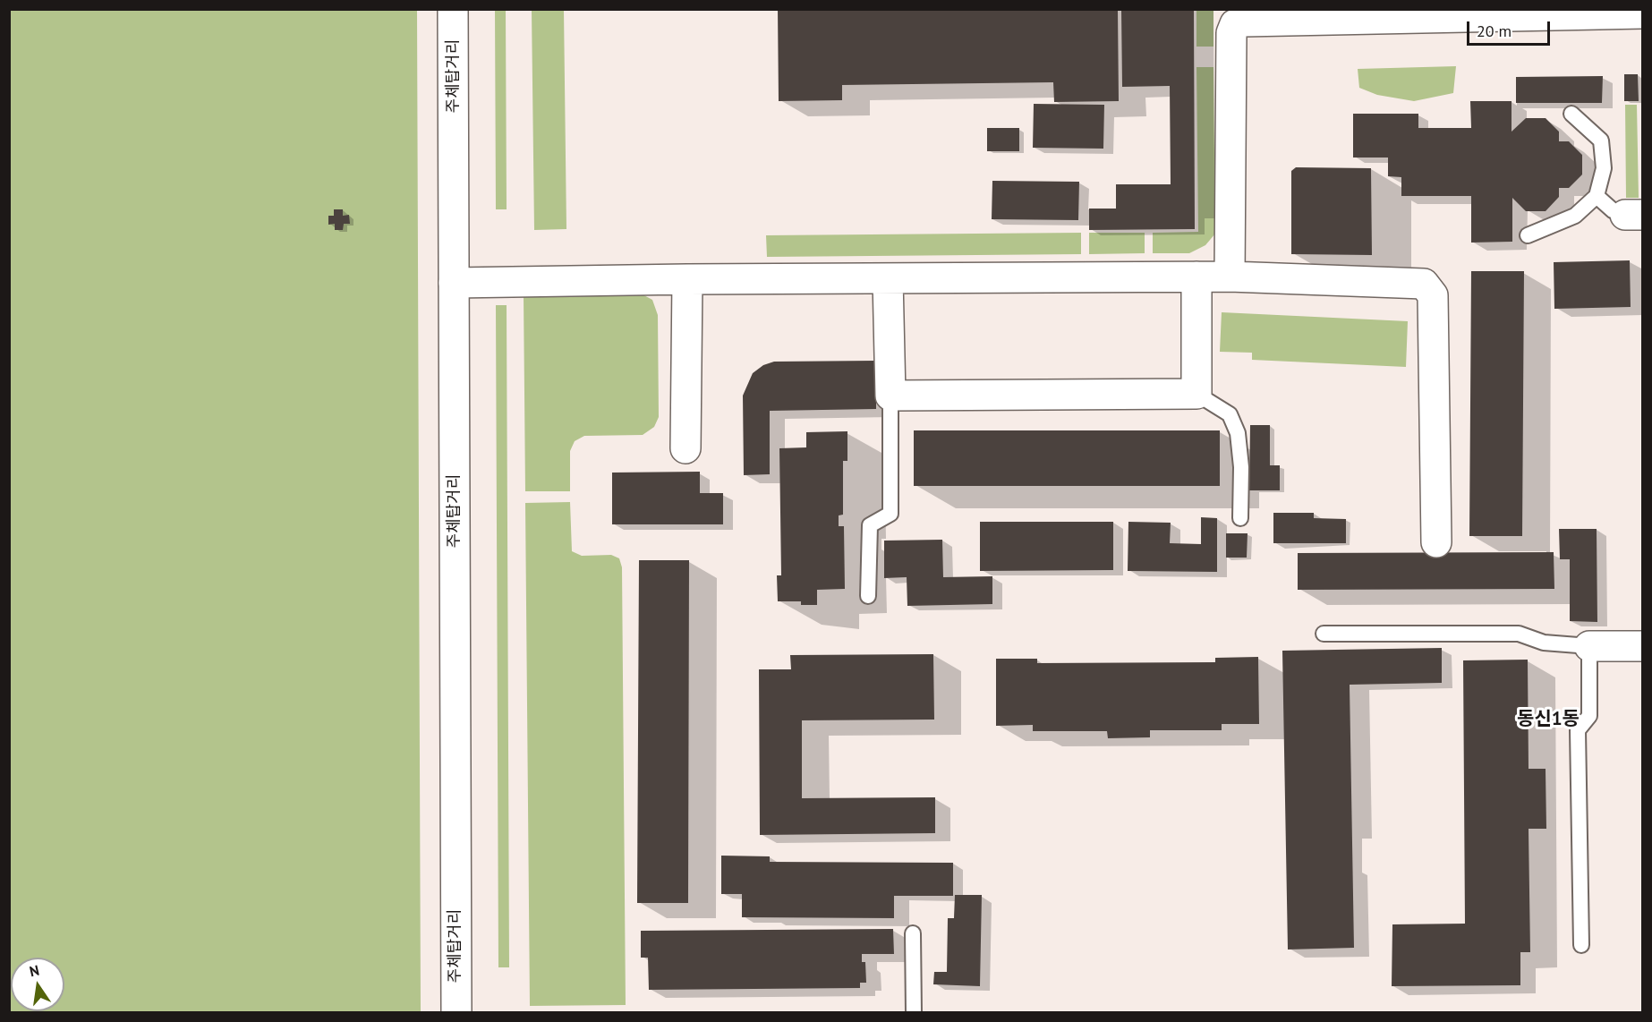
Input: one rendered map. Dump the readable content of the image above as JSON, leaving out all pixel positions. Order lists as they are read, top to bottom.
{
  "streets": {
    "street": ["주체탑거리"]
  },
  "districts": ["동신1동"],
  "scale_bar": "20 m",
  "north": "top"
}
